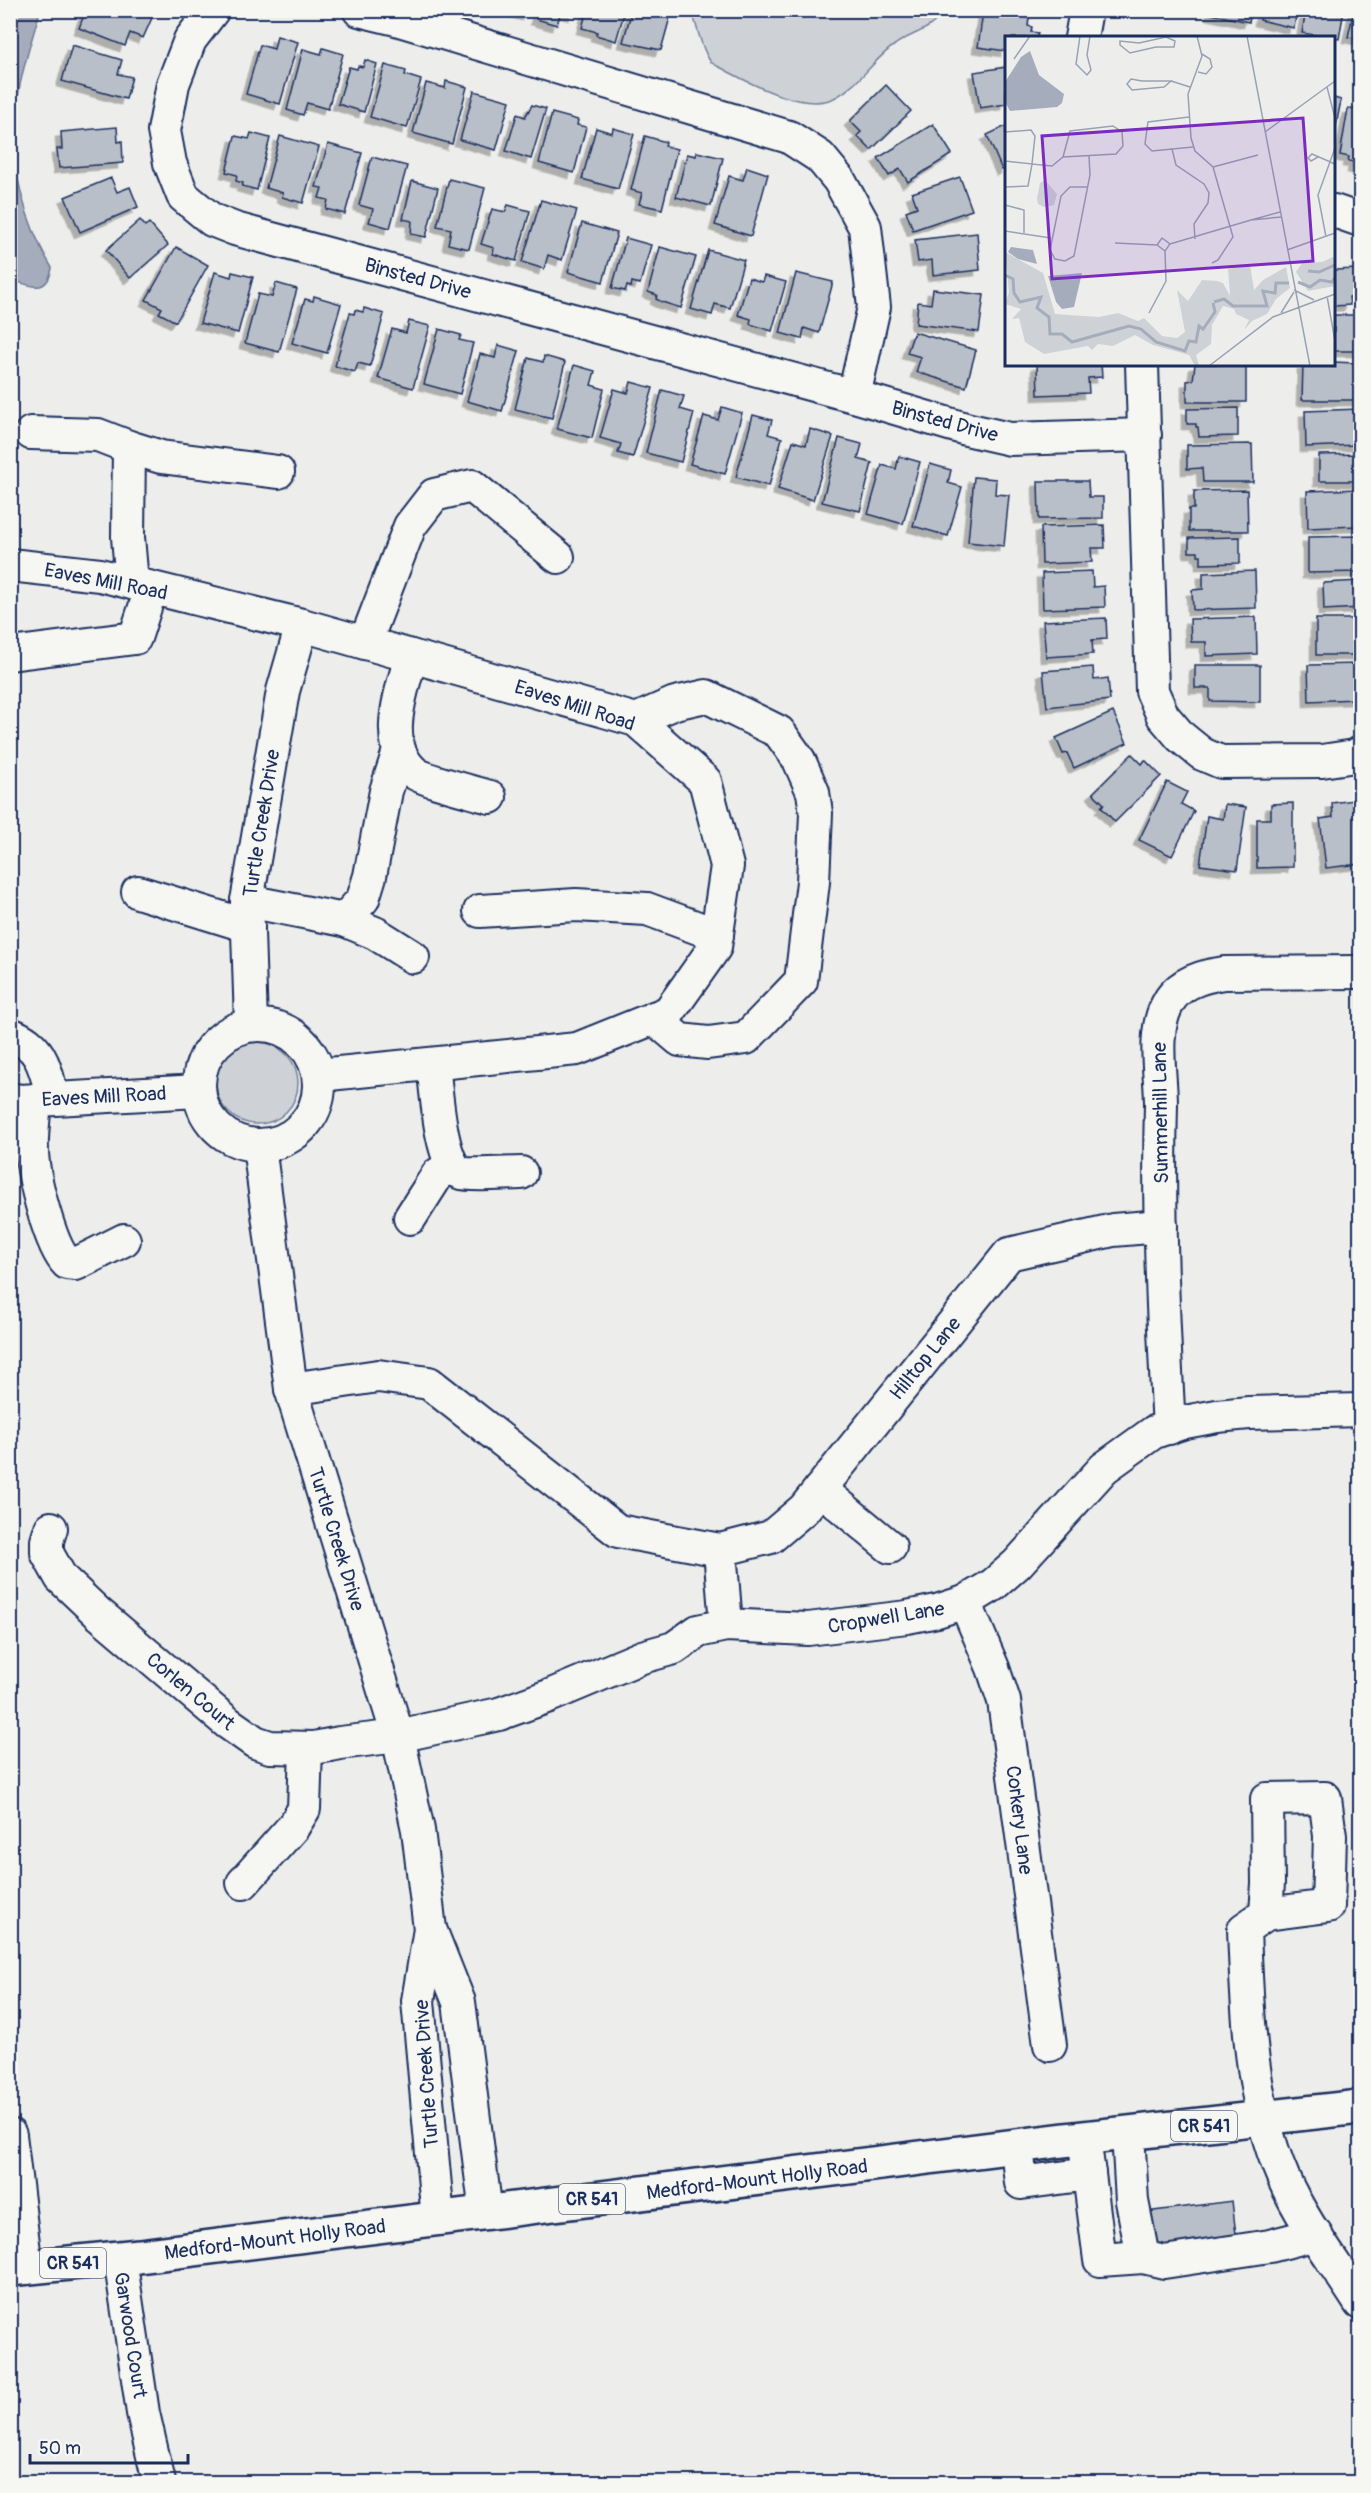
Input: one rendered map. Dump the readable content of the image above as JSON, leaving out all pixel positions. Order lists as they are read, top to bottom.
{
  "streets": {
    "main road": ["CR 541", "Medford-Mount Holly Road"],
    "street": [
      "Binsted Drive",
      "Eaves Mill Road",
      "Turtle Creek Drive",
      "Summerhill Lane",
      "Hilltop Lane",
      "Cropwell Lane",
      "Corlen Court",
      "Corkery Lane",
      "Garwood Court"
    ]
  },
  "crossings": [
    ["Eaves Mill Road", "Turtle Creek Drive"],
    ["Turtle Creek Drive", "Hilltop Lane"],
    ["Turtle Creek Drive", "Cropwell Lane"],
    ["Turtle Creek Drive", "Corlen Court"],
    ["Turtle Creek Drive", "Medford-Mount Holly Road"],
    ["Summerhill Lane", "Hilltop Lane"],
    ["Summerhill Lane", "Cropwell Lane"],
    ["Cropwell Lane", "Corlen Court"],
    ["Cropwell Lane", "Corkery Lane"],
    ["Medford-Mount Holly Road", "Garwood Court"]
  ],
  "scale_bar": "50 m"
}
